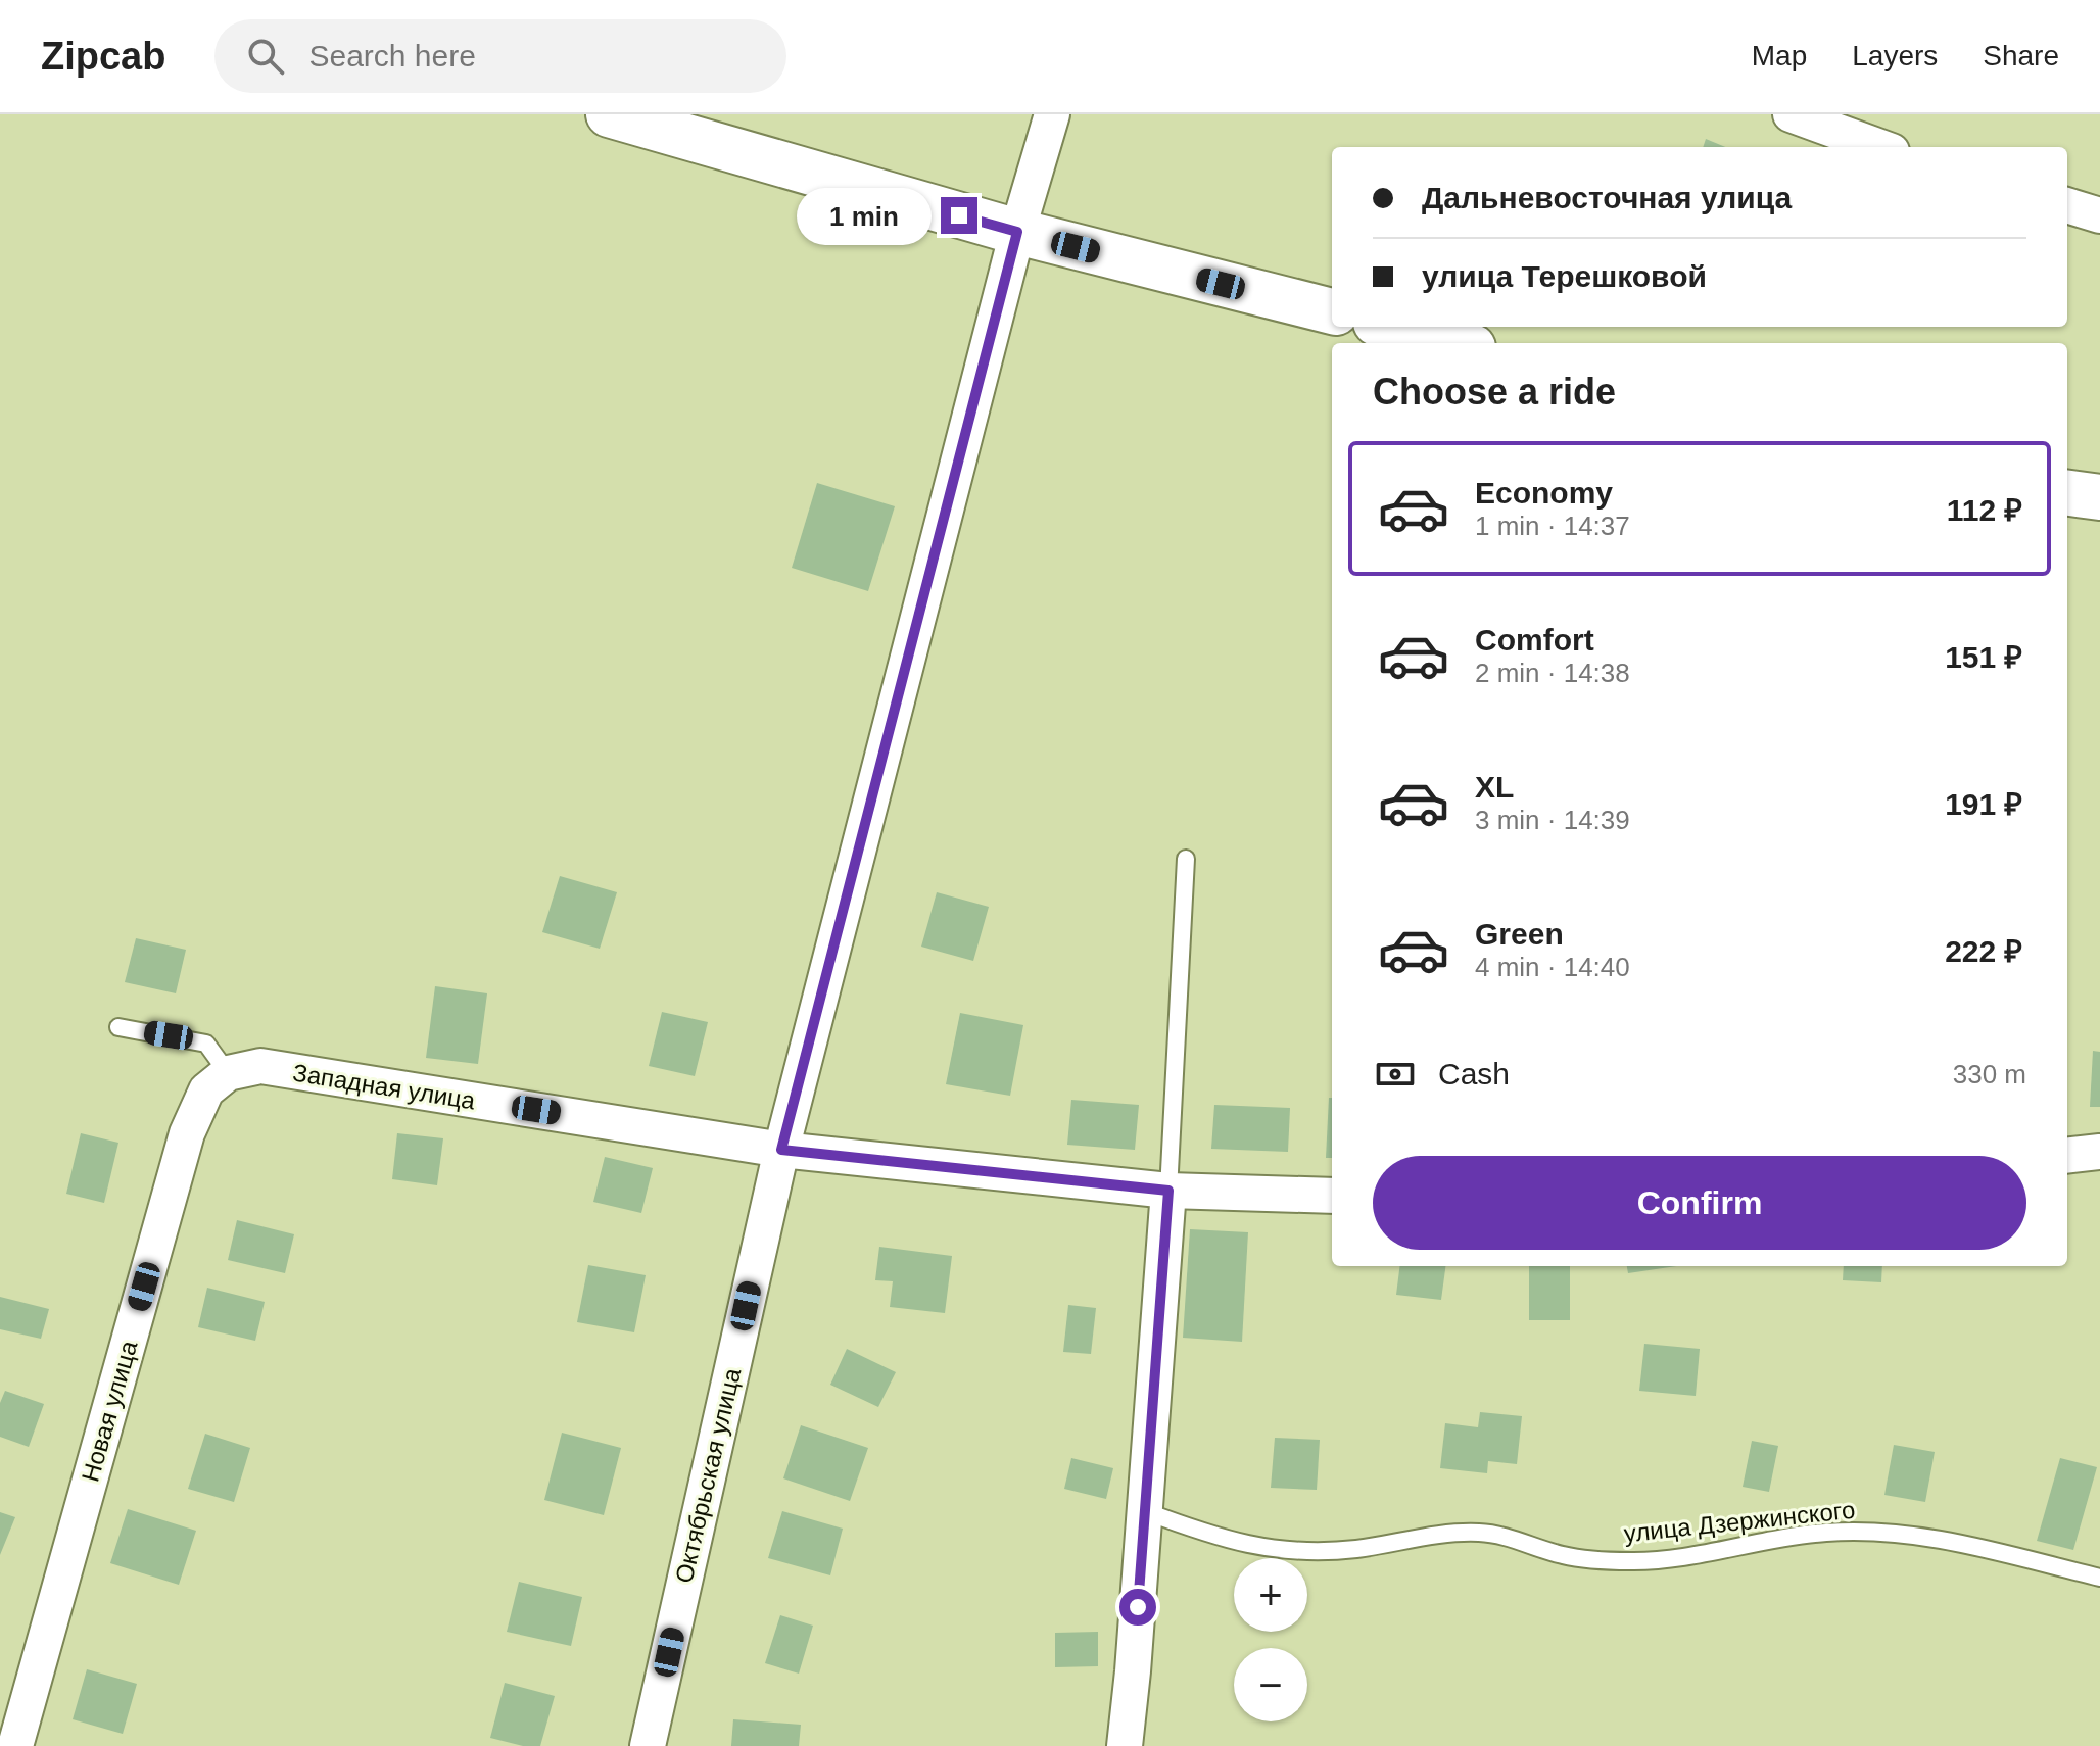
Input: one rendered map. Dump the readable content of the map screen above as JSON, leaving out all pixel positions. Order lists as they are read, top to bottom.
{
  "streets": {
    "street": ["Западная улица", "Новая улица", "Октябрьская улица"],
    "lane": ["улица Дзержинского"]
  },
  "crossings": [
    ["Западная улица", "Новая улица"],
    ["Западная улица", "Октябрьская улица"]
  ],
  "page": {
    "header": "Zipcab",
    "search": "Search here",
    "nav": ["Map", "Layers", "Share"],
    "banner": ["Дальневосточная улица", "улица Терешковой"],
    "bubble": "1 min",
    "heading": "Choose a ride",
    "list": [
      {
        "name": "Economy",
        "note": "1 min · 14:37",
        "value": "112 ₽"
      },
      {
        "name": "Comfort",
        "note": "2 min · 14:38",
        "value": "151 ₽"
      },
      {
        "name": "XL",
        "note": "3 min · 14:39",
        "value": "191 ₽"
      },
      {
        "name": "Green",
        "note": "4 min · 14:40",
        "value": "222 ₽"
      }
    ],
    "pay": ["Cash", "330 m"],
    "buttons": "Confirm",
    "map_buttons": ["+", "−"]
  }
}
